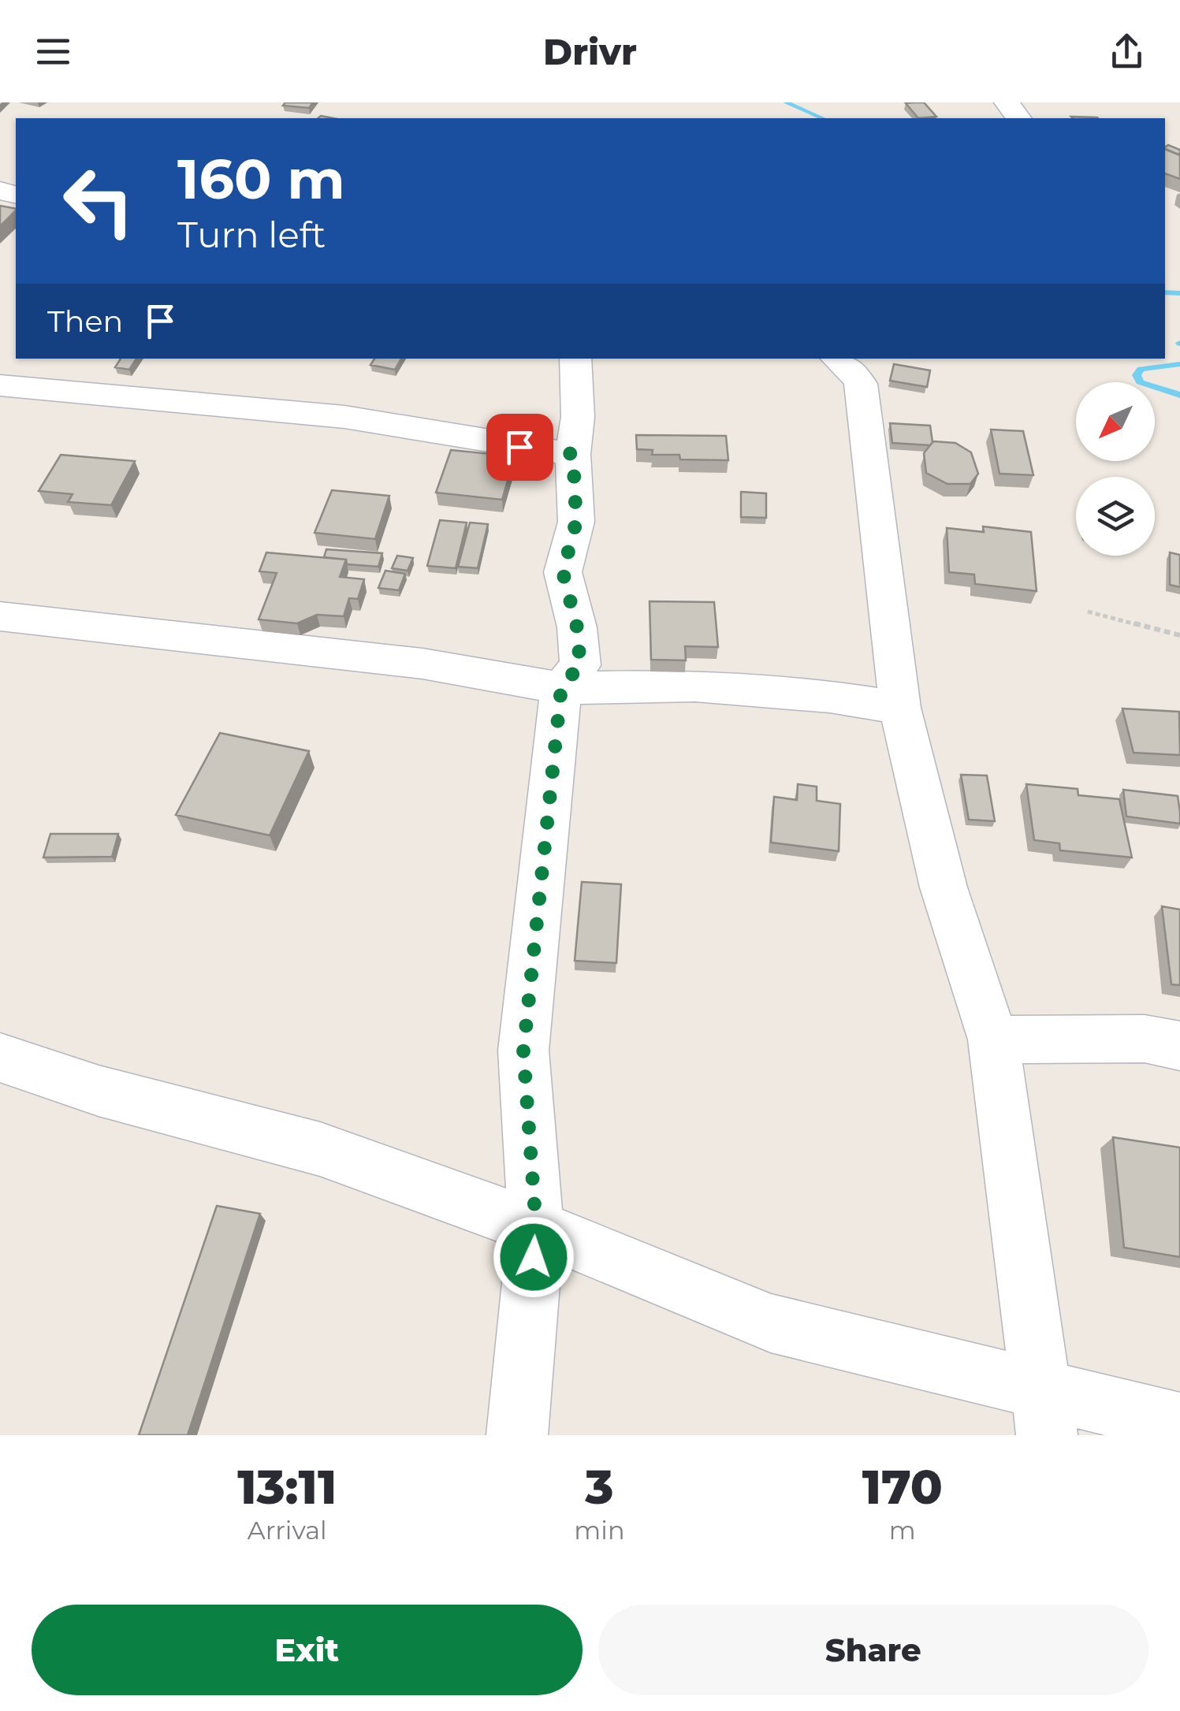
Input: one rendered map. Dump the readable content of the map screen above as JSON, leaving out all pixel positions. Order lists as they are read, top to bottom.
{
  "north": "bottom left",
  "page": {
    "header": "Drivr",
    "turn": ["160 m", "Turn left"],
    "then": "Then",
    "eta": [
      "13:11",
      "Arrival",
      "3",
      "min",
      "170",
      "m"
    ],
    "buttons": ["Exit", "Share"]
  }
}
